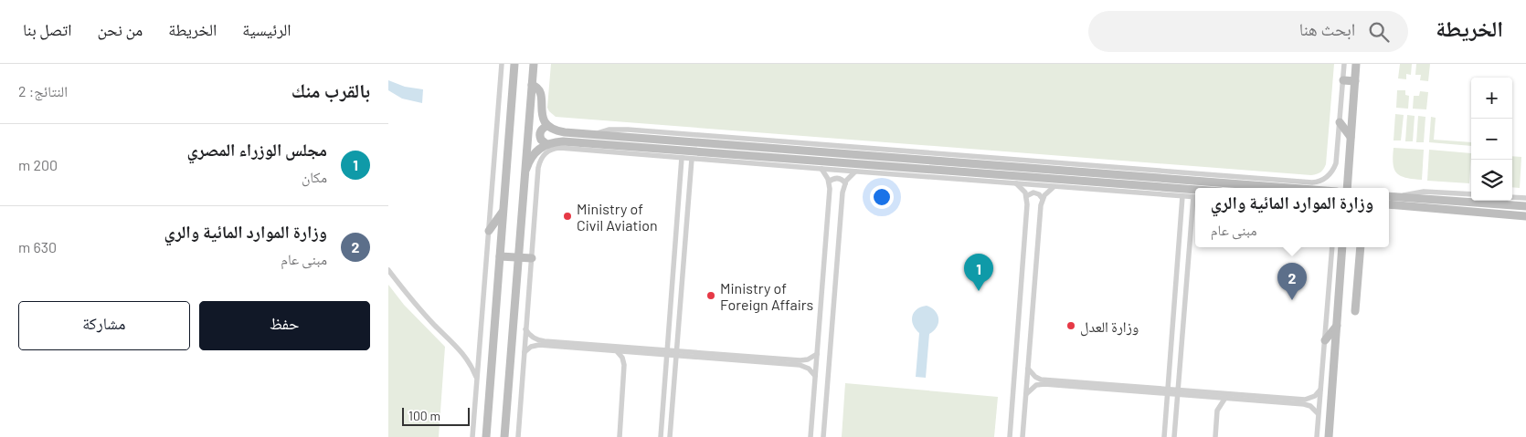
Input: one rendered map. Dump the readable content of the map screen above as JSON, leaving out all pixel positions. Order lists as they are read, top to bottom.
{
  "places": ["Ministry of Civil Aviation", "Ministry of Foreign Affairs", "وزارة العدل"],
  "scale_bar": "100 m",
  "page": {
    "header": "الخريطة",
    "search": "ابحث هنا",
    "nav": [
      "الرئيسية",
      "الخريطة",
      "من نحن",
      "اتصل بنا"
    ],
    "heading": ["بالقرب منك", "النتائج: 2"],
    "map_buttons": ["+", "−"],
    "list": [
      {
        "mark": "1",
        "name": "مجلس الوزراء المصري",
        "note": "مكان",
        "value": "200 m"
      },
      {
        "mark": "2",
        "name": "وزارة الموارد المائية والري",
        "note": "مبنى عام",
        "value": "630 m"
      }
    ],
    "popup": ["وزارة الموارد المائية والري", "مبنى عام"],
    "pins": ["1", "2"],
    "buttons": ["حفظ", "مشاركة"],
    "scale": "100 m"
  }
}
